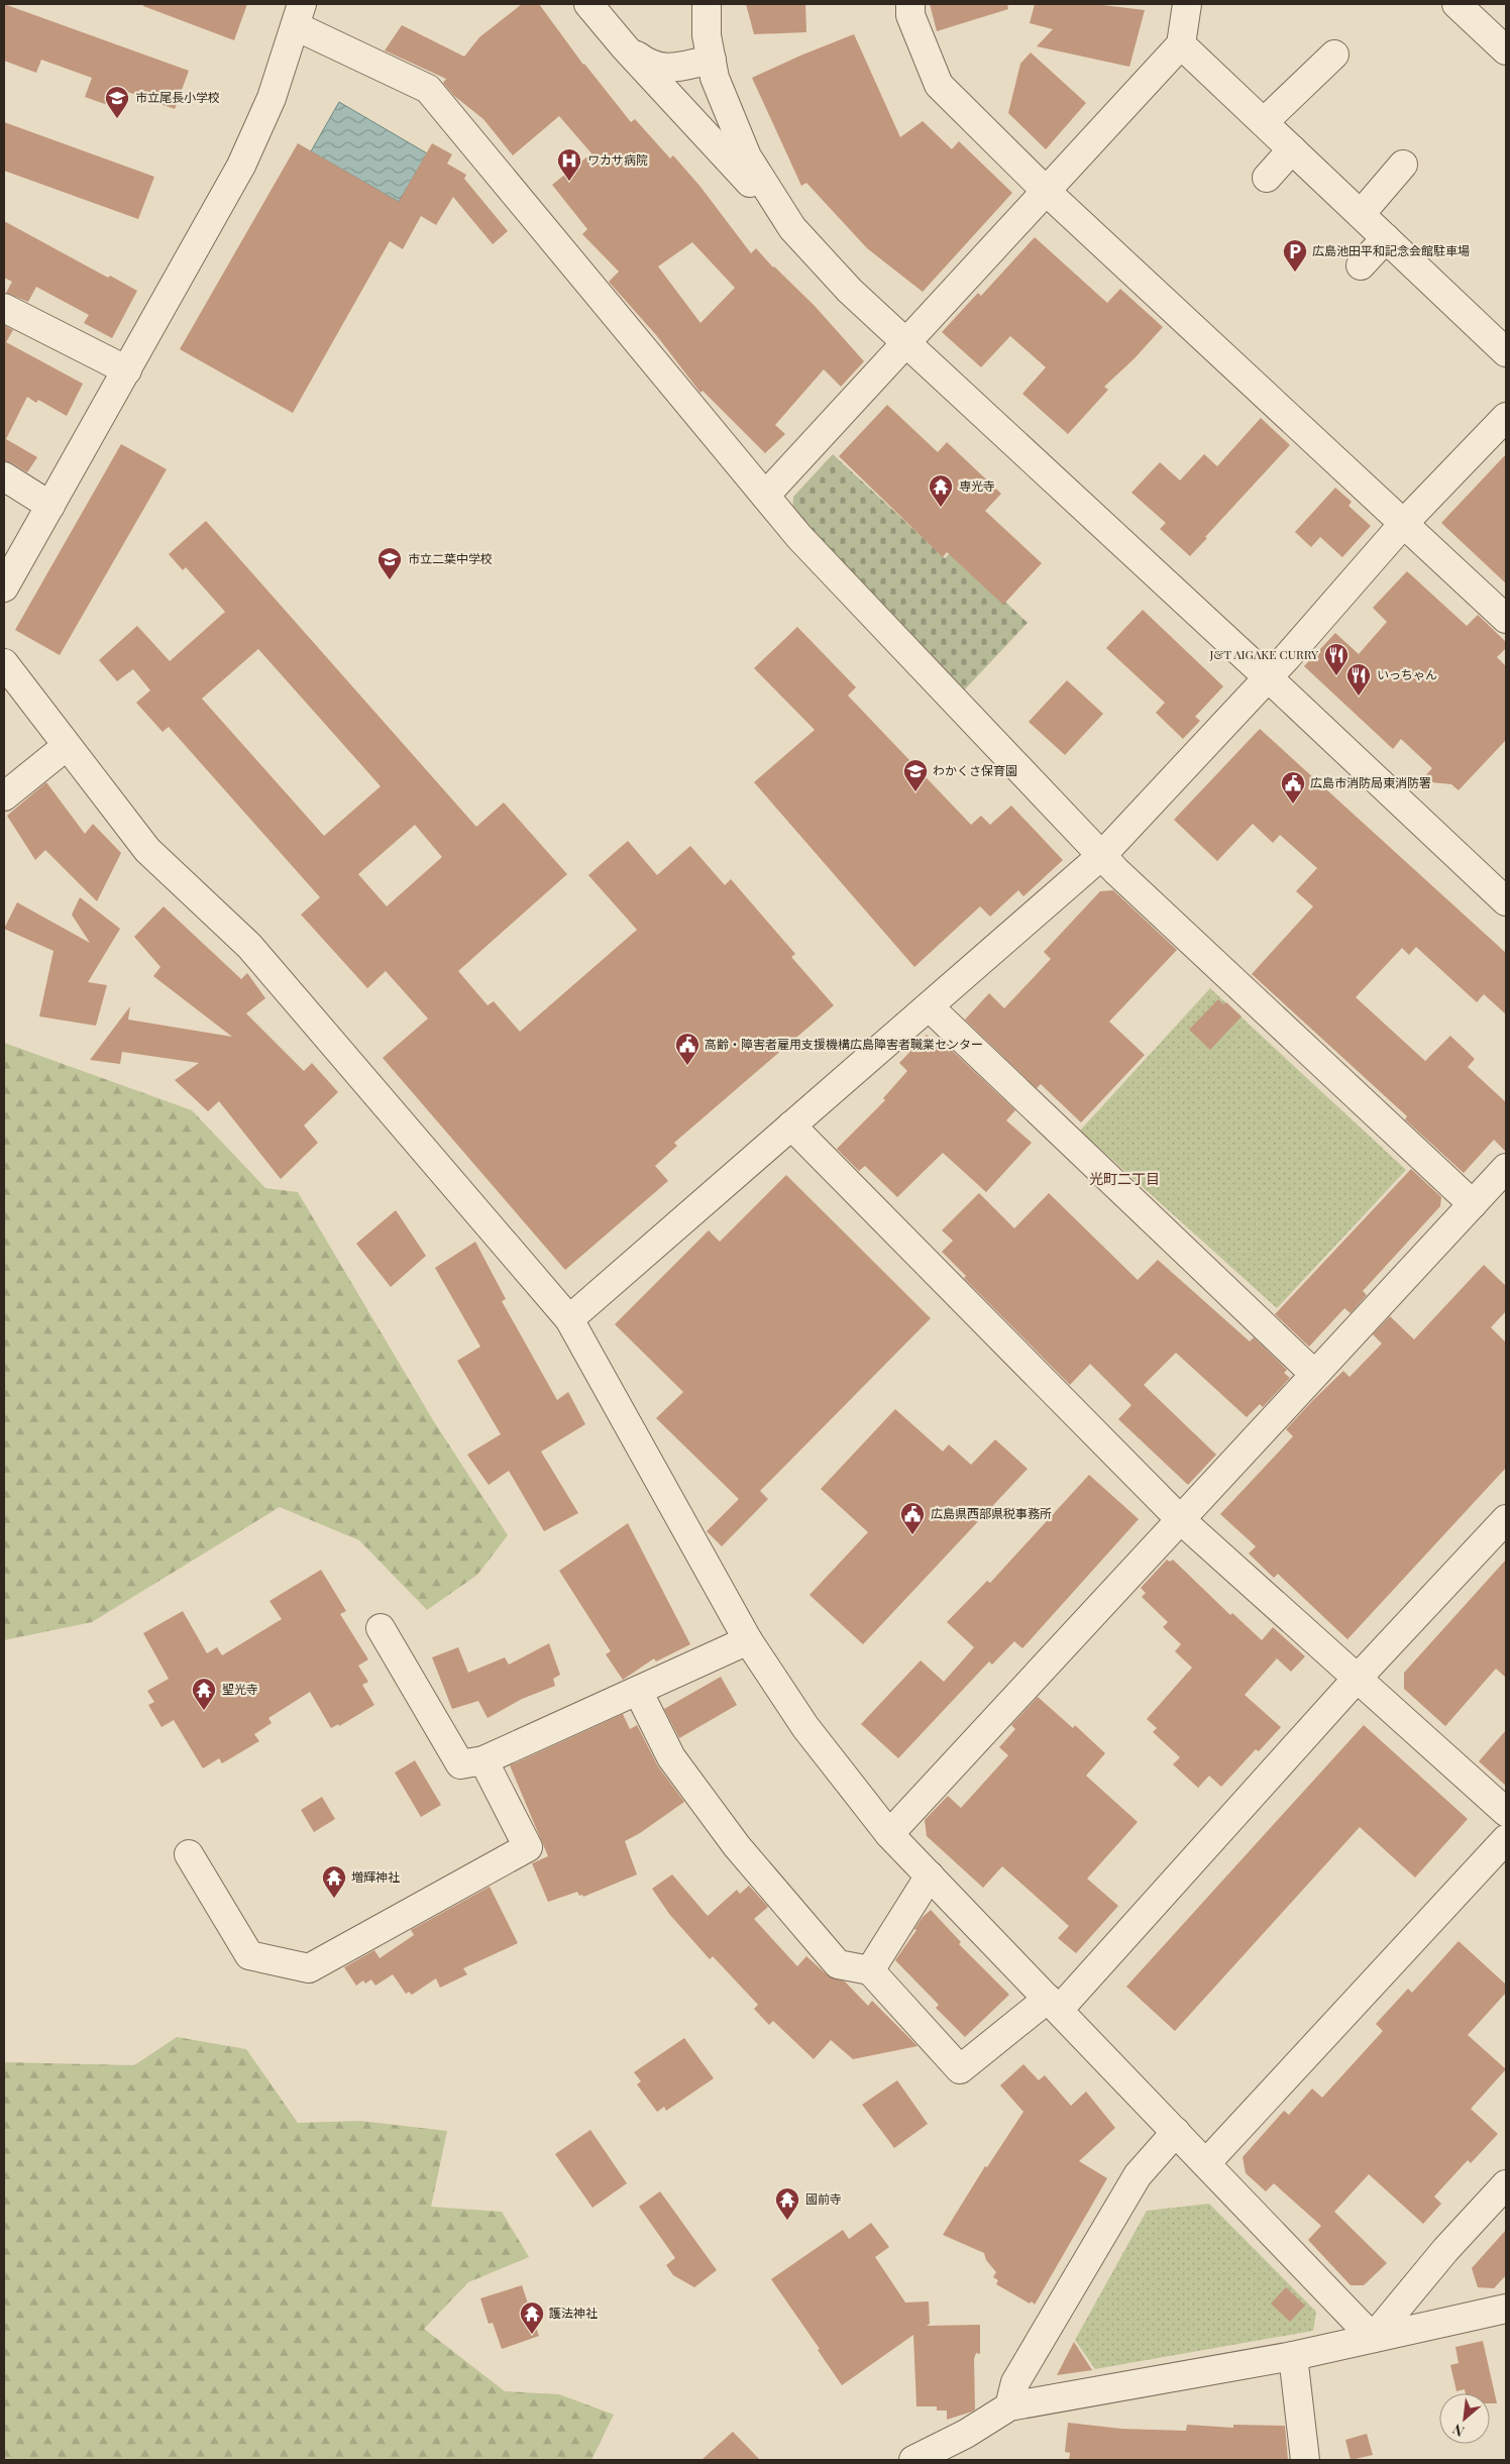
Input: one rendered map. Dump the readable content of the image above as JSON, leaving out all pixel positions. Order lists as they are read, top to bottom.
{
  "districts": ["光町二丁目"],
  "places": {
    "school or university": ["市立尾長小学校", "市立二葉中学校", "わかくさ保育園"],
    "hospital": ["ワカサ病院"],
    "parking": ["広島池田平和記念会館駐車場"],
    "temple": [
      "専光寺",
      "聖光寺",
      "増輝神社",
      "國前寺",
      "護法神社"
    ],
    "restaurant": ["J&T AIGAKE CURRY", "いっちゃん"],
    "public building": ["広島市消防局東消防署", "高齢・障害者雇用支援機構広島障害者職業センター", "広島県西部県税事務所"]
  },
  "north": "bottom left"
}
